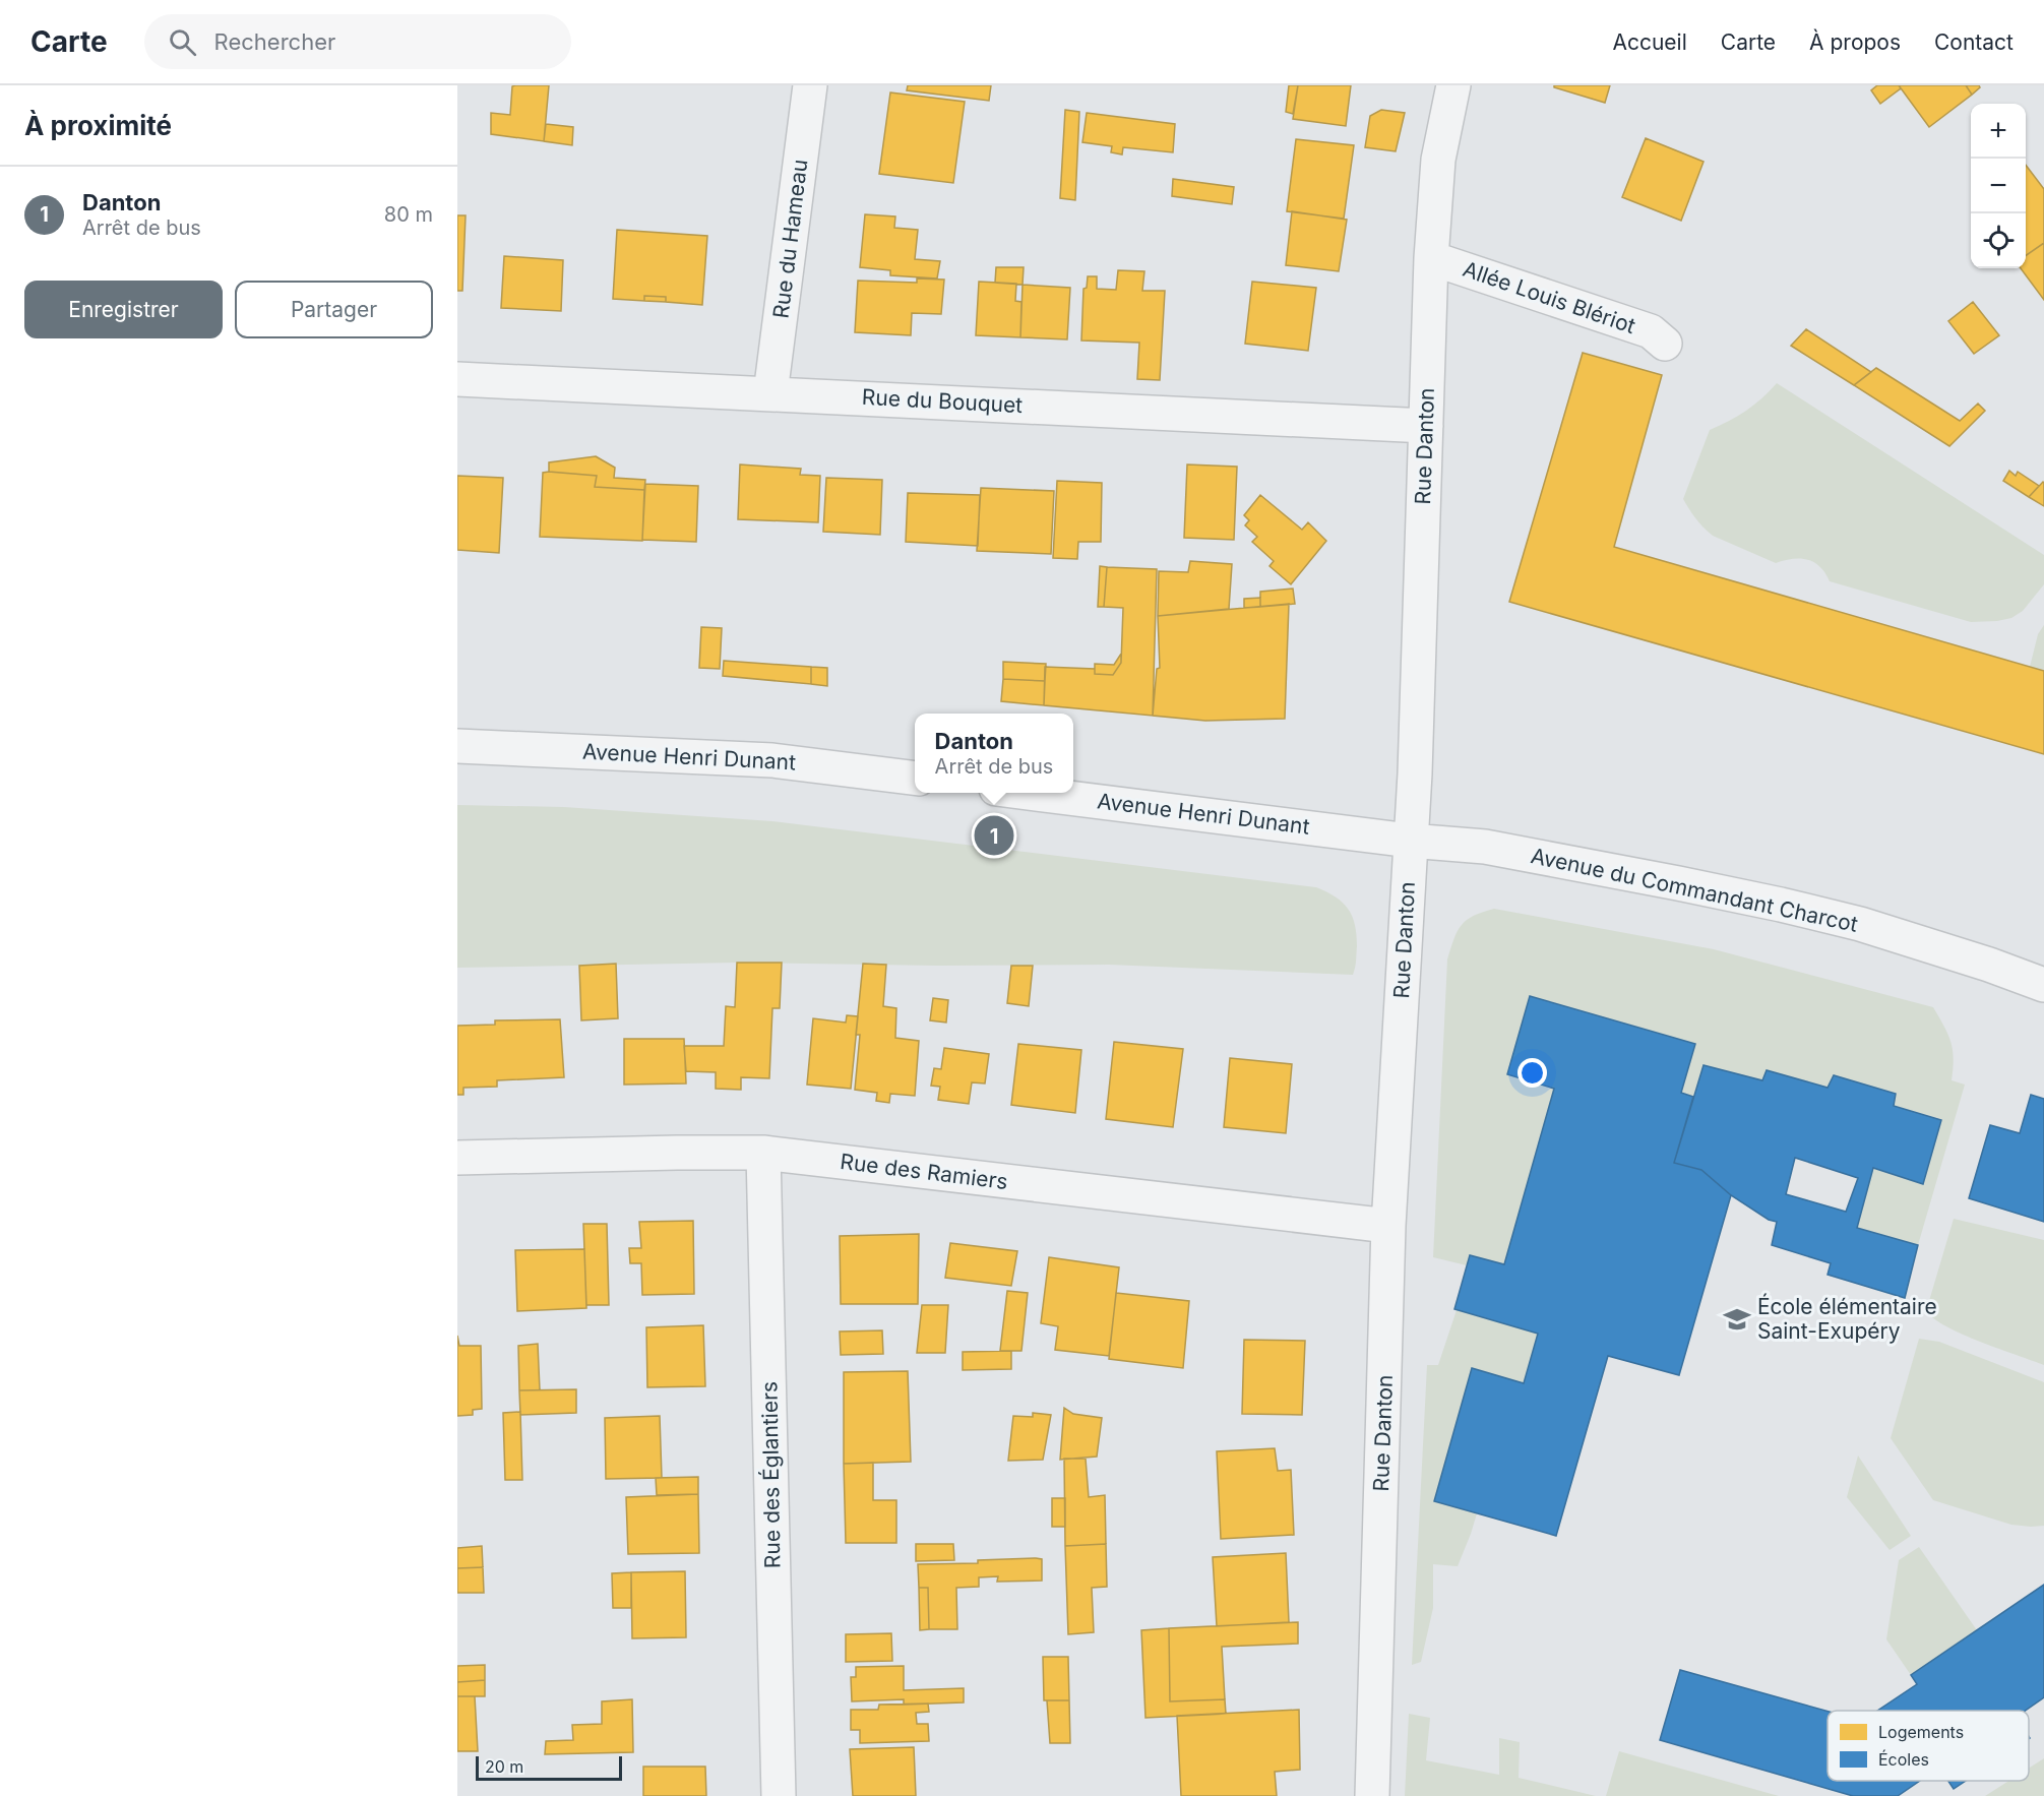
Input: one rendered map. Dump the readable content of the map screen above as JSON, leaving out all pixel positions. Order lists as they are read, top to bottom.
{
  "streets": {
    "street": [
      "Rue du Hameau",
      "Allée Louis Blériot",
      "Rue du Bouquet",
      "Rue Danton",
      "Avenue Henri Dunant",
      "Avenue du Commandant Charcot",
      "Rue des Ramiers",
      "Rue des Églantiers"
    ]
  },
  "crossings": [
    ["Rue du Hameau", "Rue du Bouquet"],
    ["Allée Louis Blériot", "Rue Danton"],
    ["Rue du Bouquet", "Rue Danton"],
    ["Rue Danton", "Avenue Henri Dunant"],
    ["Rue Danton", "Avenue du Commandant Charcot"],
    ["Rue Danton", "Rue des Ramiers"],
    ["Avenue Henri Dunant", "Avenue du Commandant Charcot"],
    ["Rue des Ramiers", "Rue des Églantiers"]
  ],
  "places": {
    "school or university": ["École élémentaire Saint-Exupéry"]
  },
  "legend": ["Logements", "Écoles"],
  "scale_bar": "20 m",
  "page": {
    "header": "Carte",
    "search": "Rechercher",
    "nav": [
      "Accueil",
      "Carte",
      "À propos",
      "Contact"
    ],
    "heading": "À proximité",
    "map_buttons": ["+", "−"],
    "list": [
      {
        "mark": "1",
        "name": "Danton",
        "note": "Arrêt de bus",
        "value": "80 m"
      }
    ],
    "buttons": ["Enregistrer", "Partager"],
    "popup": ["Danton", "Arrêt de bus"],
    "pins": "1",
    "scale": "20 m"
  }
}
